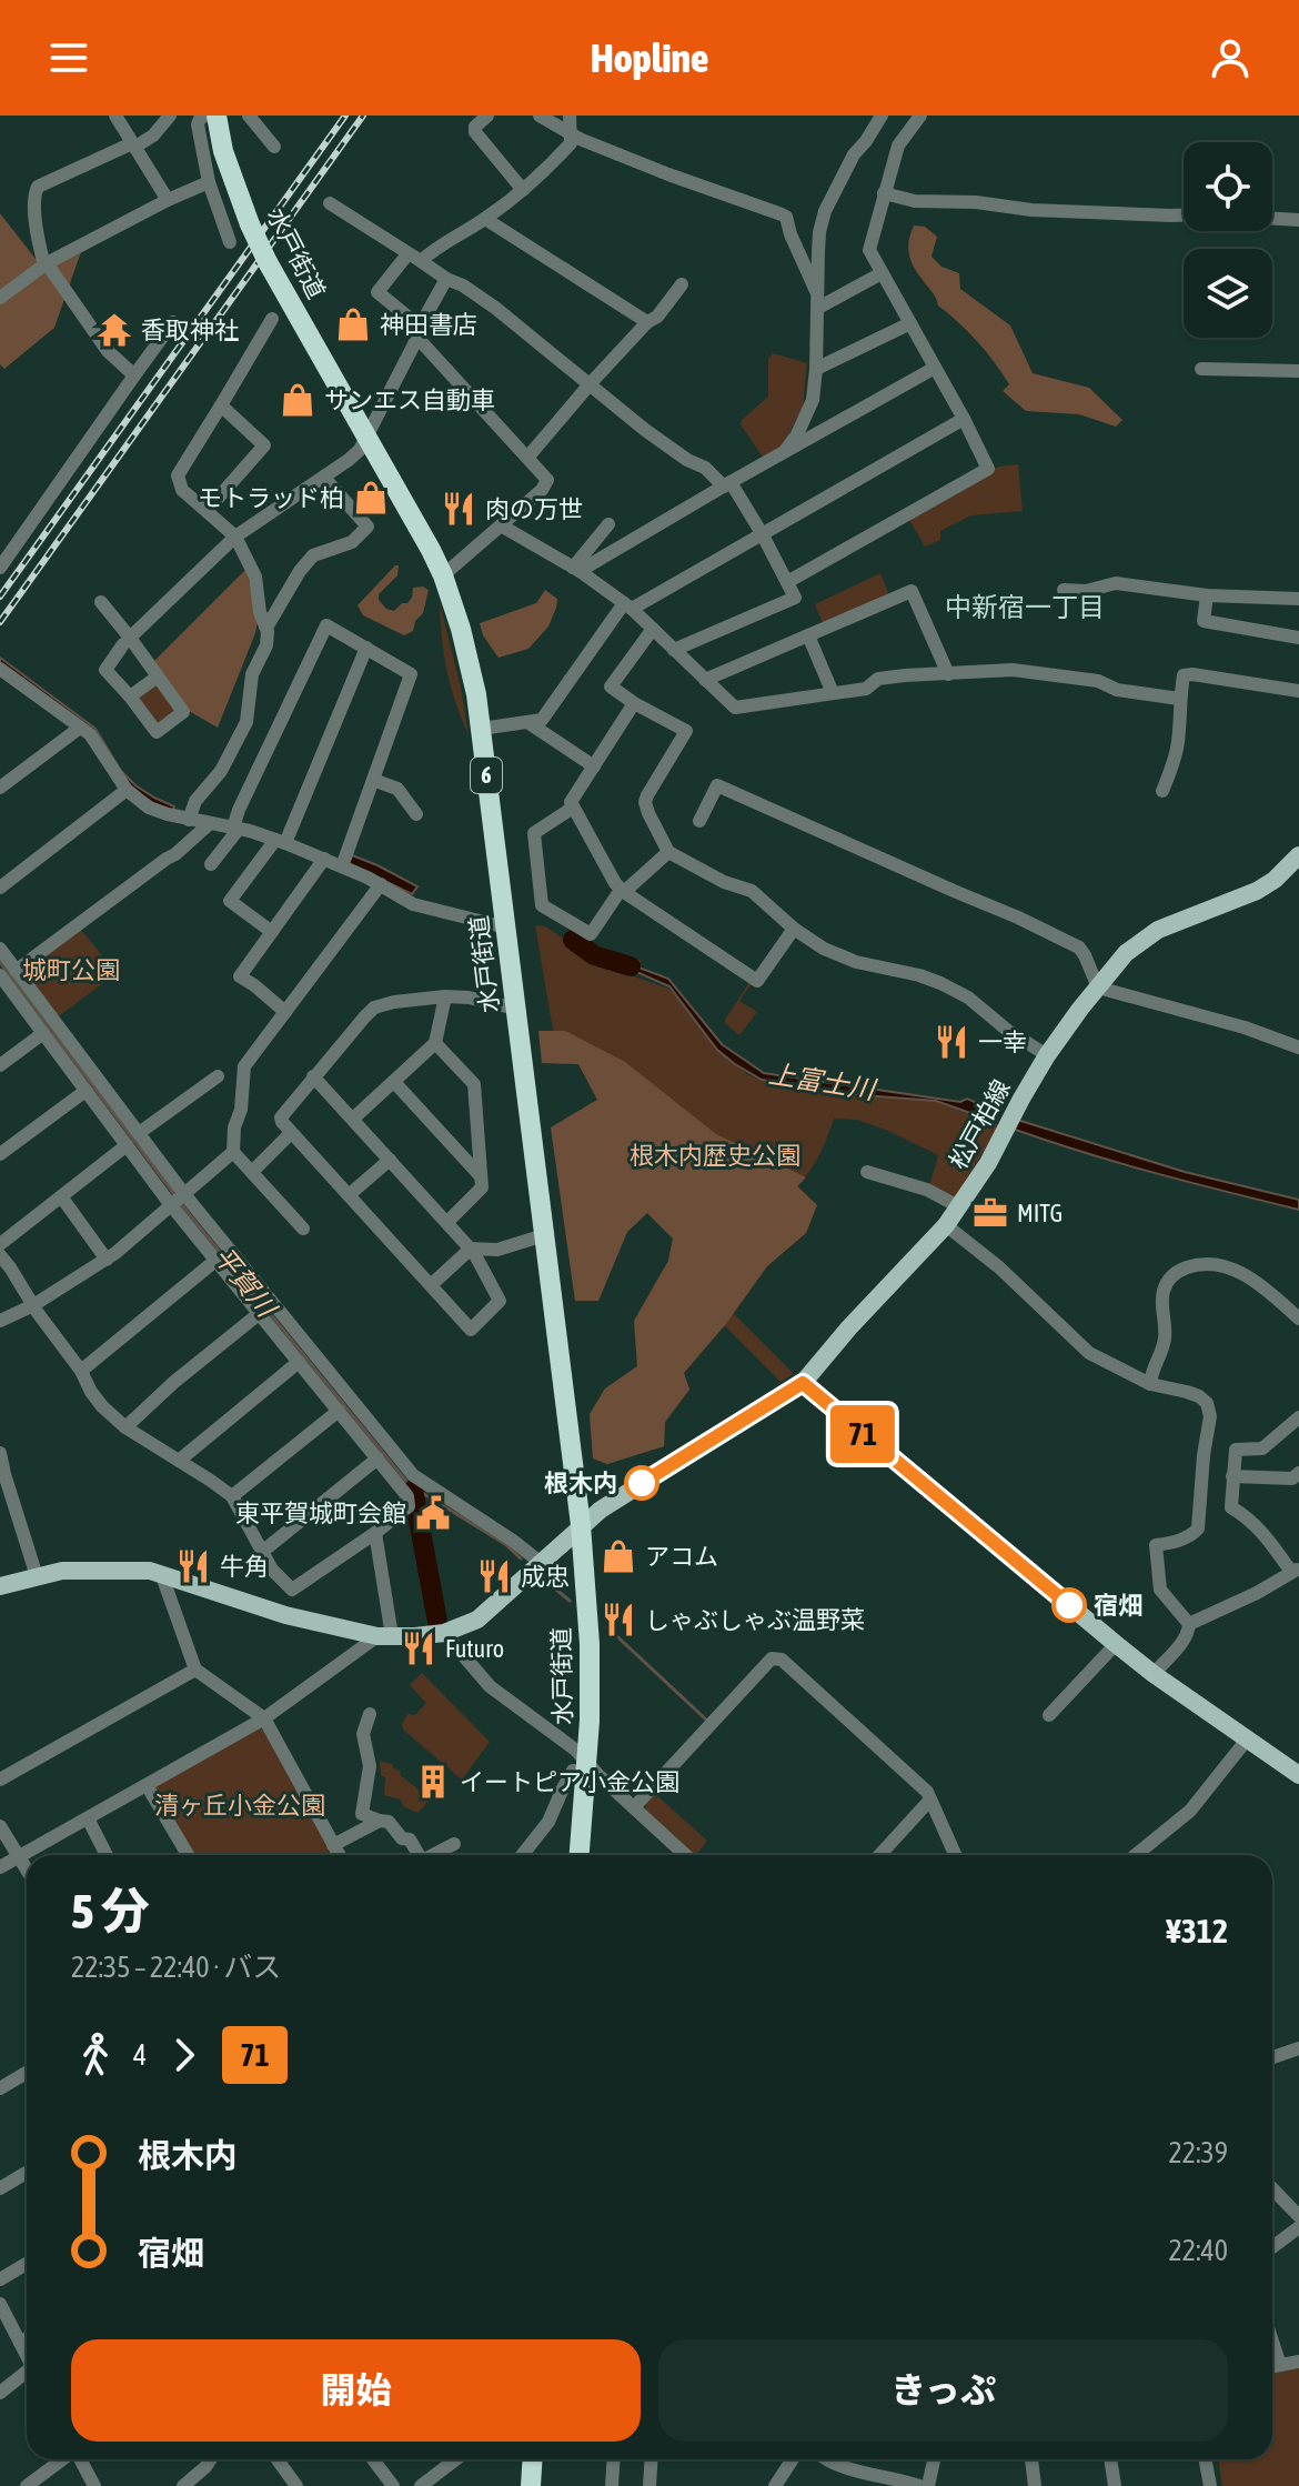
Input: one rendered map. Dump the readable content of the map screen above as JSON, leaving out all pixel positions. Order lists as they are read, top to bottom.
{
  "streets": {
    "highway": ["水戸街道", "6"],
    "main road": ["松戸柏線"]
  },
  "crossings": [
    ["水戸街道", "松戸柏線"]
  ],
  "districts": ["中新宿一丁目"],
  "water": ["上富士川", "平賀川"],
  "parks": ["城町公園", "根木内歴史公園", "清ヶ丘小金公園"],
  "places": {
    "shop": [
      "神田書店",
      "サンエス自動車",
      "モトラッド柏",
      "アコム"
    ],
    "temple": ["香取神社"],
    "restaurant": [
      "肉の万世",
      "一幸",
      "牛角",
      "成忠",
      "しゃぶしゃぶ温野菜",
      "Futuro"
    ],
    "office": ["MITG"],
    "other": ["根木内", "宿畑"],
    "public building": ["東平賀城町会館"],
    "building": ["イートピア小金公園"]
  },
  "lines": ["bus line 71"],
  "page": {
    "header": "Hopline",
    "on_map": "71",
    "heading": ["5 分", "22:35 – 22:40 · バス", "¥312"],
    "legs": ["4", "71"],
    "list": [
      {
        "name": "根木内",
        "value": "22:39"
      },
      {
        "name": "宿畑",
        "value": "22:40"
      }
    ],
    "buttons": ["開始", "きっぷ"]
  }
}
